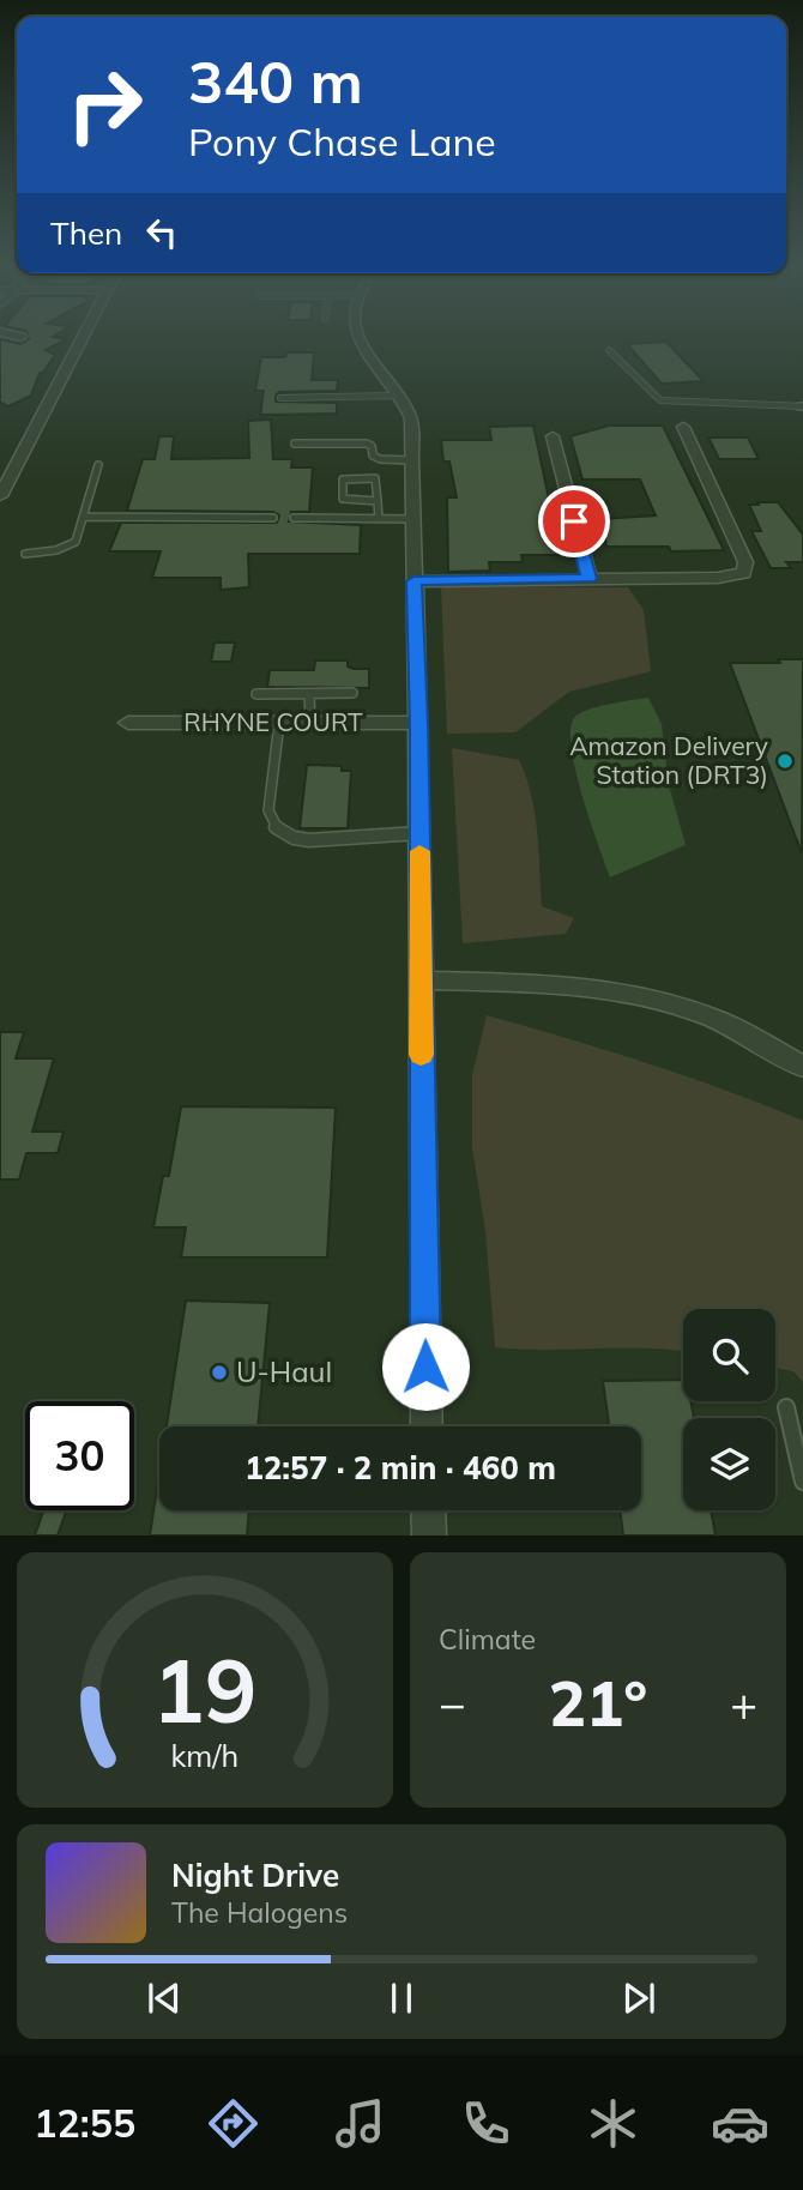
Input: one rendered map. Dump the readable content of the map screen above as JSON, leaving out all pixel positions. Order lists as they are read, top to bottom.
{
  "streets": {
    "street": ["RHYNE COURT"]
  },
  "places": ["Amazon Delivery Station (DRT3)", "U-Haul"],
  "page": {
    "turn": ["340 m", "Pony Chase Lane"],
    "then": "Then",
    "limit": "30",
    "trip": "12:57 · 2 min · 460 m",
    "tile": "Climate",
    "heat": ["−", "21°", "+"],
    "song": ["Night Drive", "The Halogens"],
    "tabs": "12:55",
    "gauge": ["19", "km/h"]
  }
}
